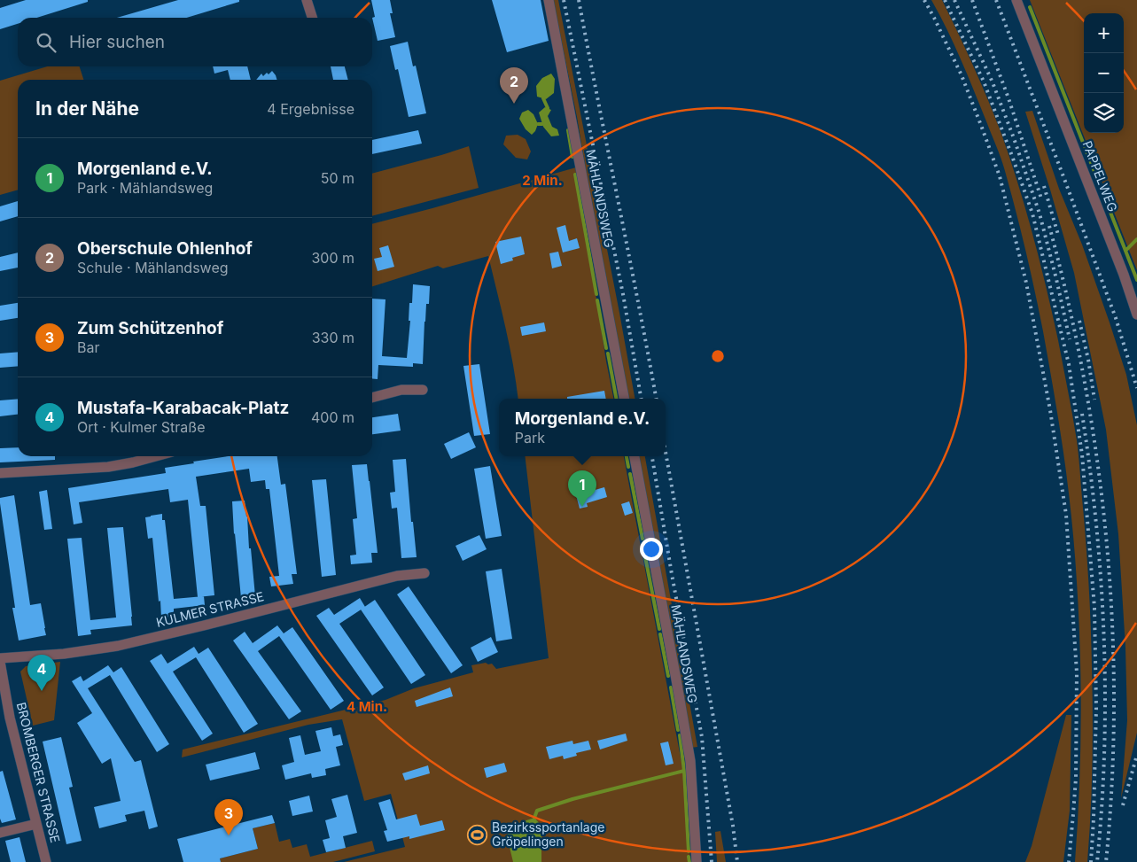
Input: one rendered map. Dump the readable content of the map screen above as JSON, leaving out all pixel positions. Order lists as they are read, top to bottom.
{
  "streets": {
    "street": [
      "PAPPELWEG",
      "MÄHLANDSWEG",
      "KULMER STRASSE",
      "BROMBERGER STRASSE"
    ]
  },
  "places": {
    "sports": ["Bezirkssportanlage Gröpelingen"]
  },
  "page": {
    "map_buttons": ["+", "−"],
    "search": "Hier suchen",
    "pins": [
      "2",
      "1",
      "4",
      "3"
    ],
    "heading": ["In der Nähe", "4 Ergebnisse"],
    "list": [
      {
        "mark": "1",
        "name": "Morgenland e.V.",
        "note": "Park · Mählandsweg",
        "value": "50 m"
      },
      {
        "mark": "2",
        "name": "Oberschule Ohlenhof",
        "note": "Schule · Mählandsweg",
        "value": "300 m"
      },
      {
        "mark": "3",
        "name": "Zum Schützenhof",
        "note": "Bar",
        "value": "330 m"
      },
      {
        "mark": "4",
        "name": "Mustafa-Karabacak-Platz",
        "note": "Ort · Kulmer Straße",
        "value": "400 m"
      }
    ],
    "popup": ["Morgenland e.V.", "Park"]
  },
  "rings": ["2 Min.", "4 Min."]
}
